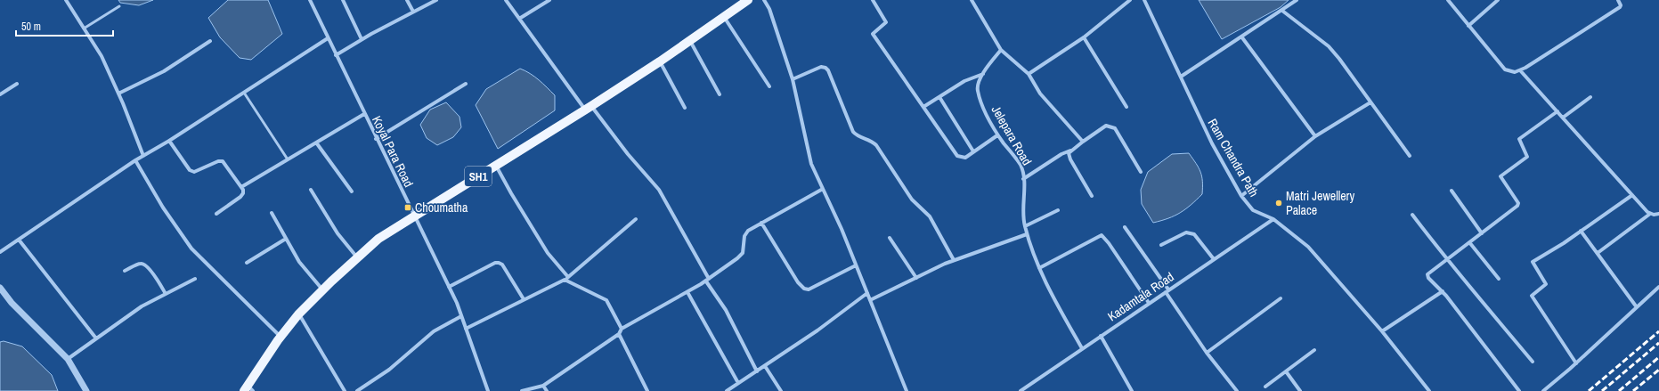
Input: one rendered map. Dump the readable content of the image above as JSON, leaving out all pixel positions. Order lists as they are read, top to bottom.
{
  "streets": {
    "main road": ["SH1"],
    "street": [
      "Jelepara Road",
      "Koyal Para Road",
      "Ram Chandra Path",
      "Kadamtala Road"
    ]
  },
  "crossings": [
    ["Jelepara Road", "Kadamtala Road"],
    ["Koyal Para Road", "SH1"],
    ["Ram Chandra Path", "Kadamtala Road"]
  ],
  "places": {
    "other": ["Matri Jewellery Palace"],
    "transit": ["Choumatha"]
  },
  "scale_bar": "50 m"
}
